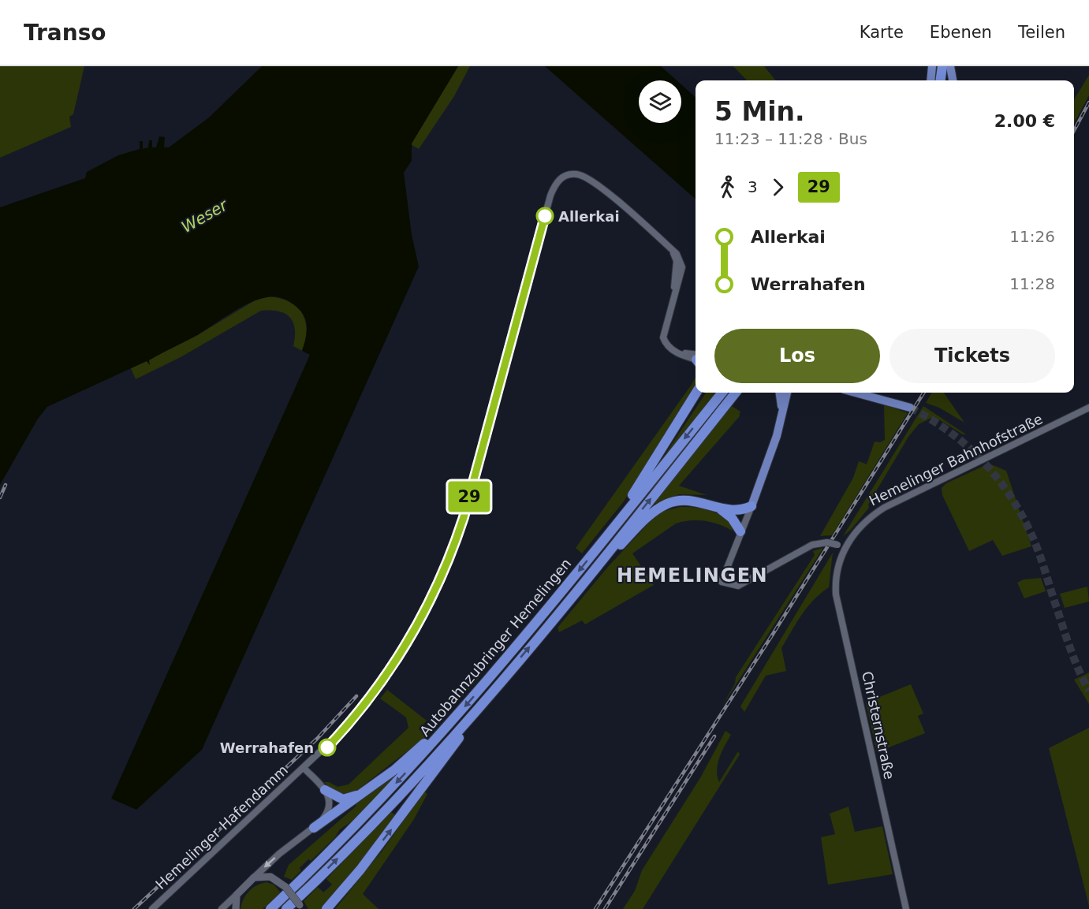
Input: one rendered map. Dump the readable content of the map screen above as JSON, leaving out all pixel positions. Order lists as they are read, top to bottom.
{
  "streets": {
    "highway": ["Autobahnzubringer Hemelingen"],
    "street": ["Hemelinger Bahnhofstraße", "Christernstraße", "Hemelinger Hafendamm"]
  },
  "crossings": [
    ["Hemelinger Bahnhofstraße", "Christernstraße"]
  ],
  "districts": ["HEMELINGEN"],
  "water": ["Weser"],
  "places": ["Allerkai", "Werrahafen"],
  "lines": ["bus line 29"],
  "page": {
    "header": "Transo",
    "nav": ["Karte", "Ebenen", "Teilen"],
    "on_map": "29",
    "heading": ["5 Min.", "11:23 – 11:28 · Bus", "2.00 €"],
    "legs": ["3", "29"],
    "list": [
      {
        "name": "Allerkai",
        "value": "11:26"
      },
      {
        "name": "Werrahafen",
        "value": "11:28"
      }
    ],
    "buttons": ["Los", "Tickets"]
  }
}
